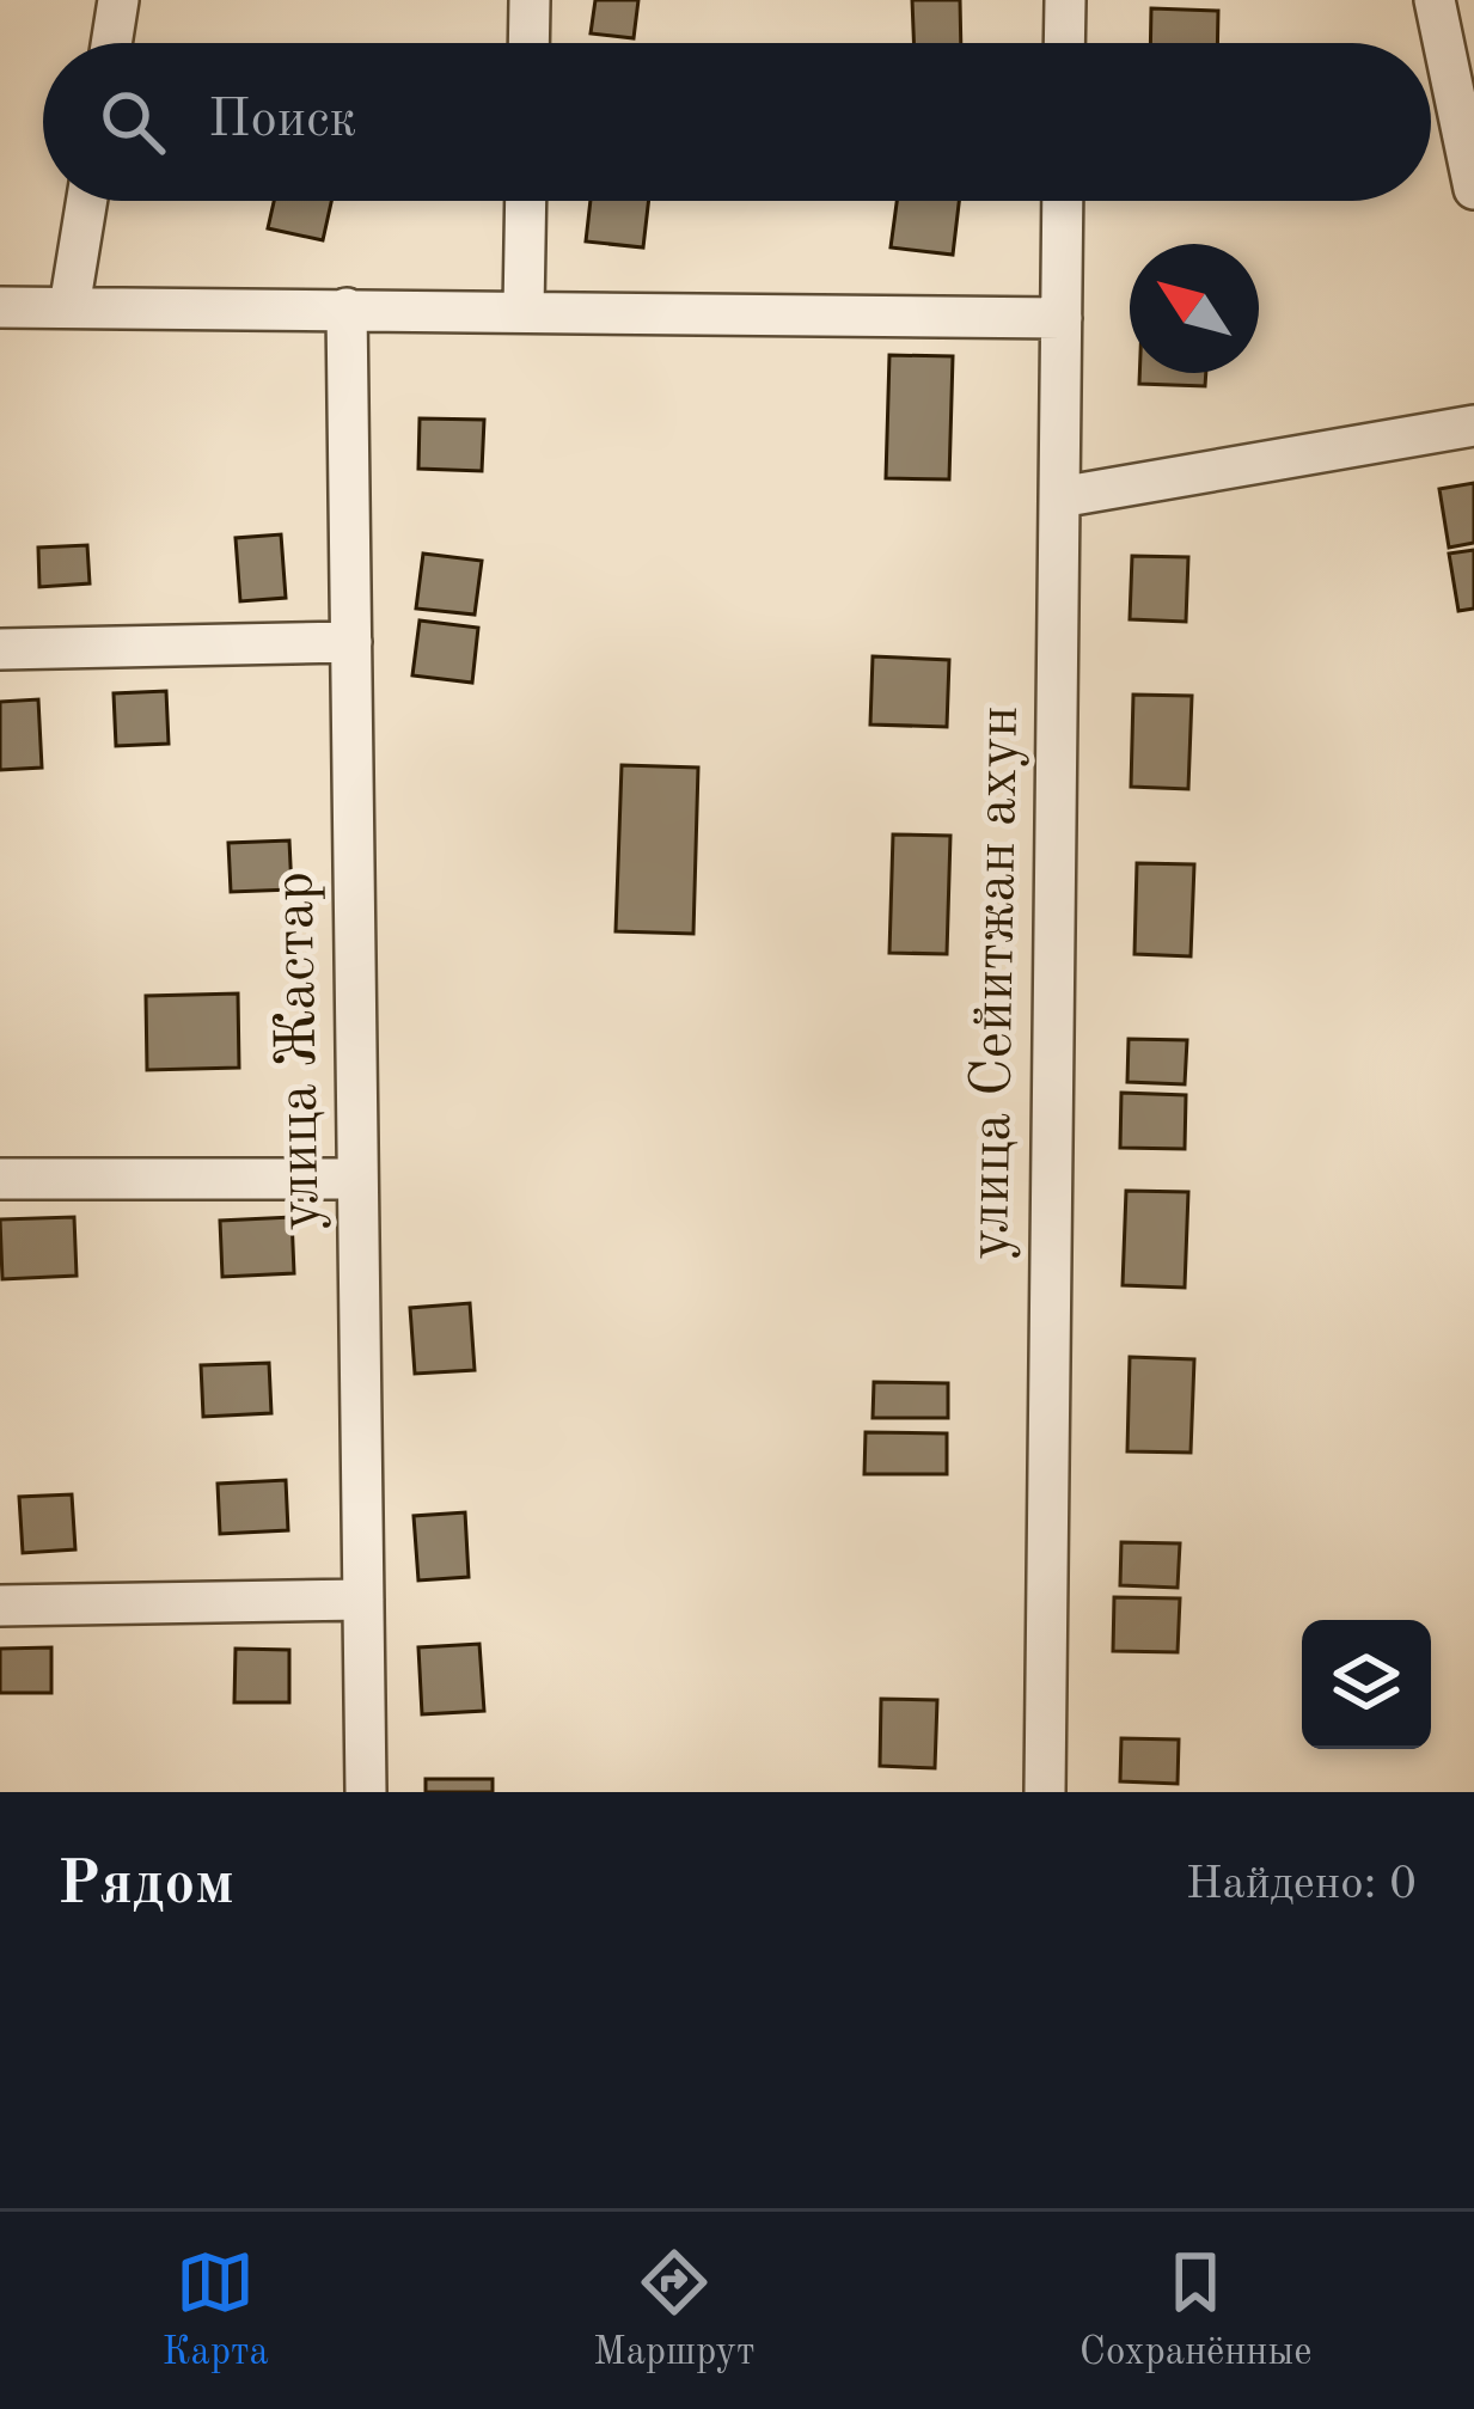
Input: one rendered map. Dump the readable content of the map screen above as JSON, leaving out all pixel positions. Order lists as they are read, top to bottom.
{
  "streets": {
    "street": ["улица Сейитжан ахун", "улица Жастар"]
  },
  "north": "top left",
  "page": {
    "search": "Поиск",
    "heading": ["Рядом", "Найдено: 0"],
    "nav": ["Карта", "Маршрут", "Сохранённые"]
  }
}
